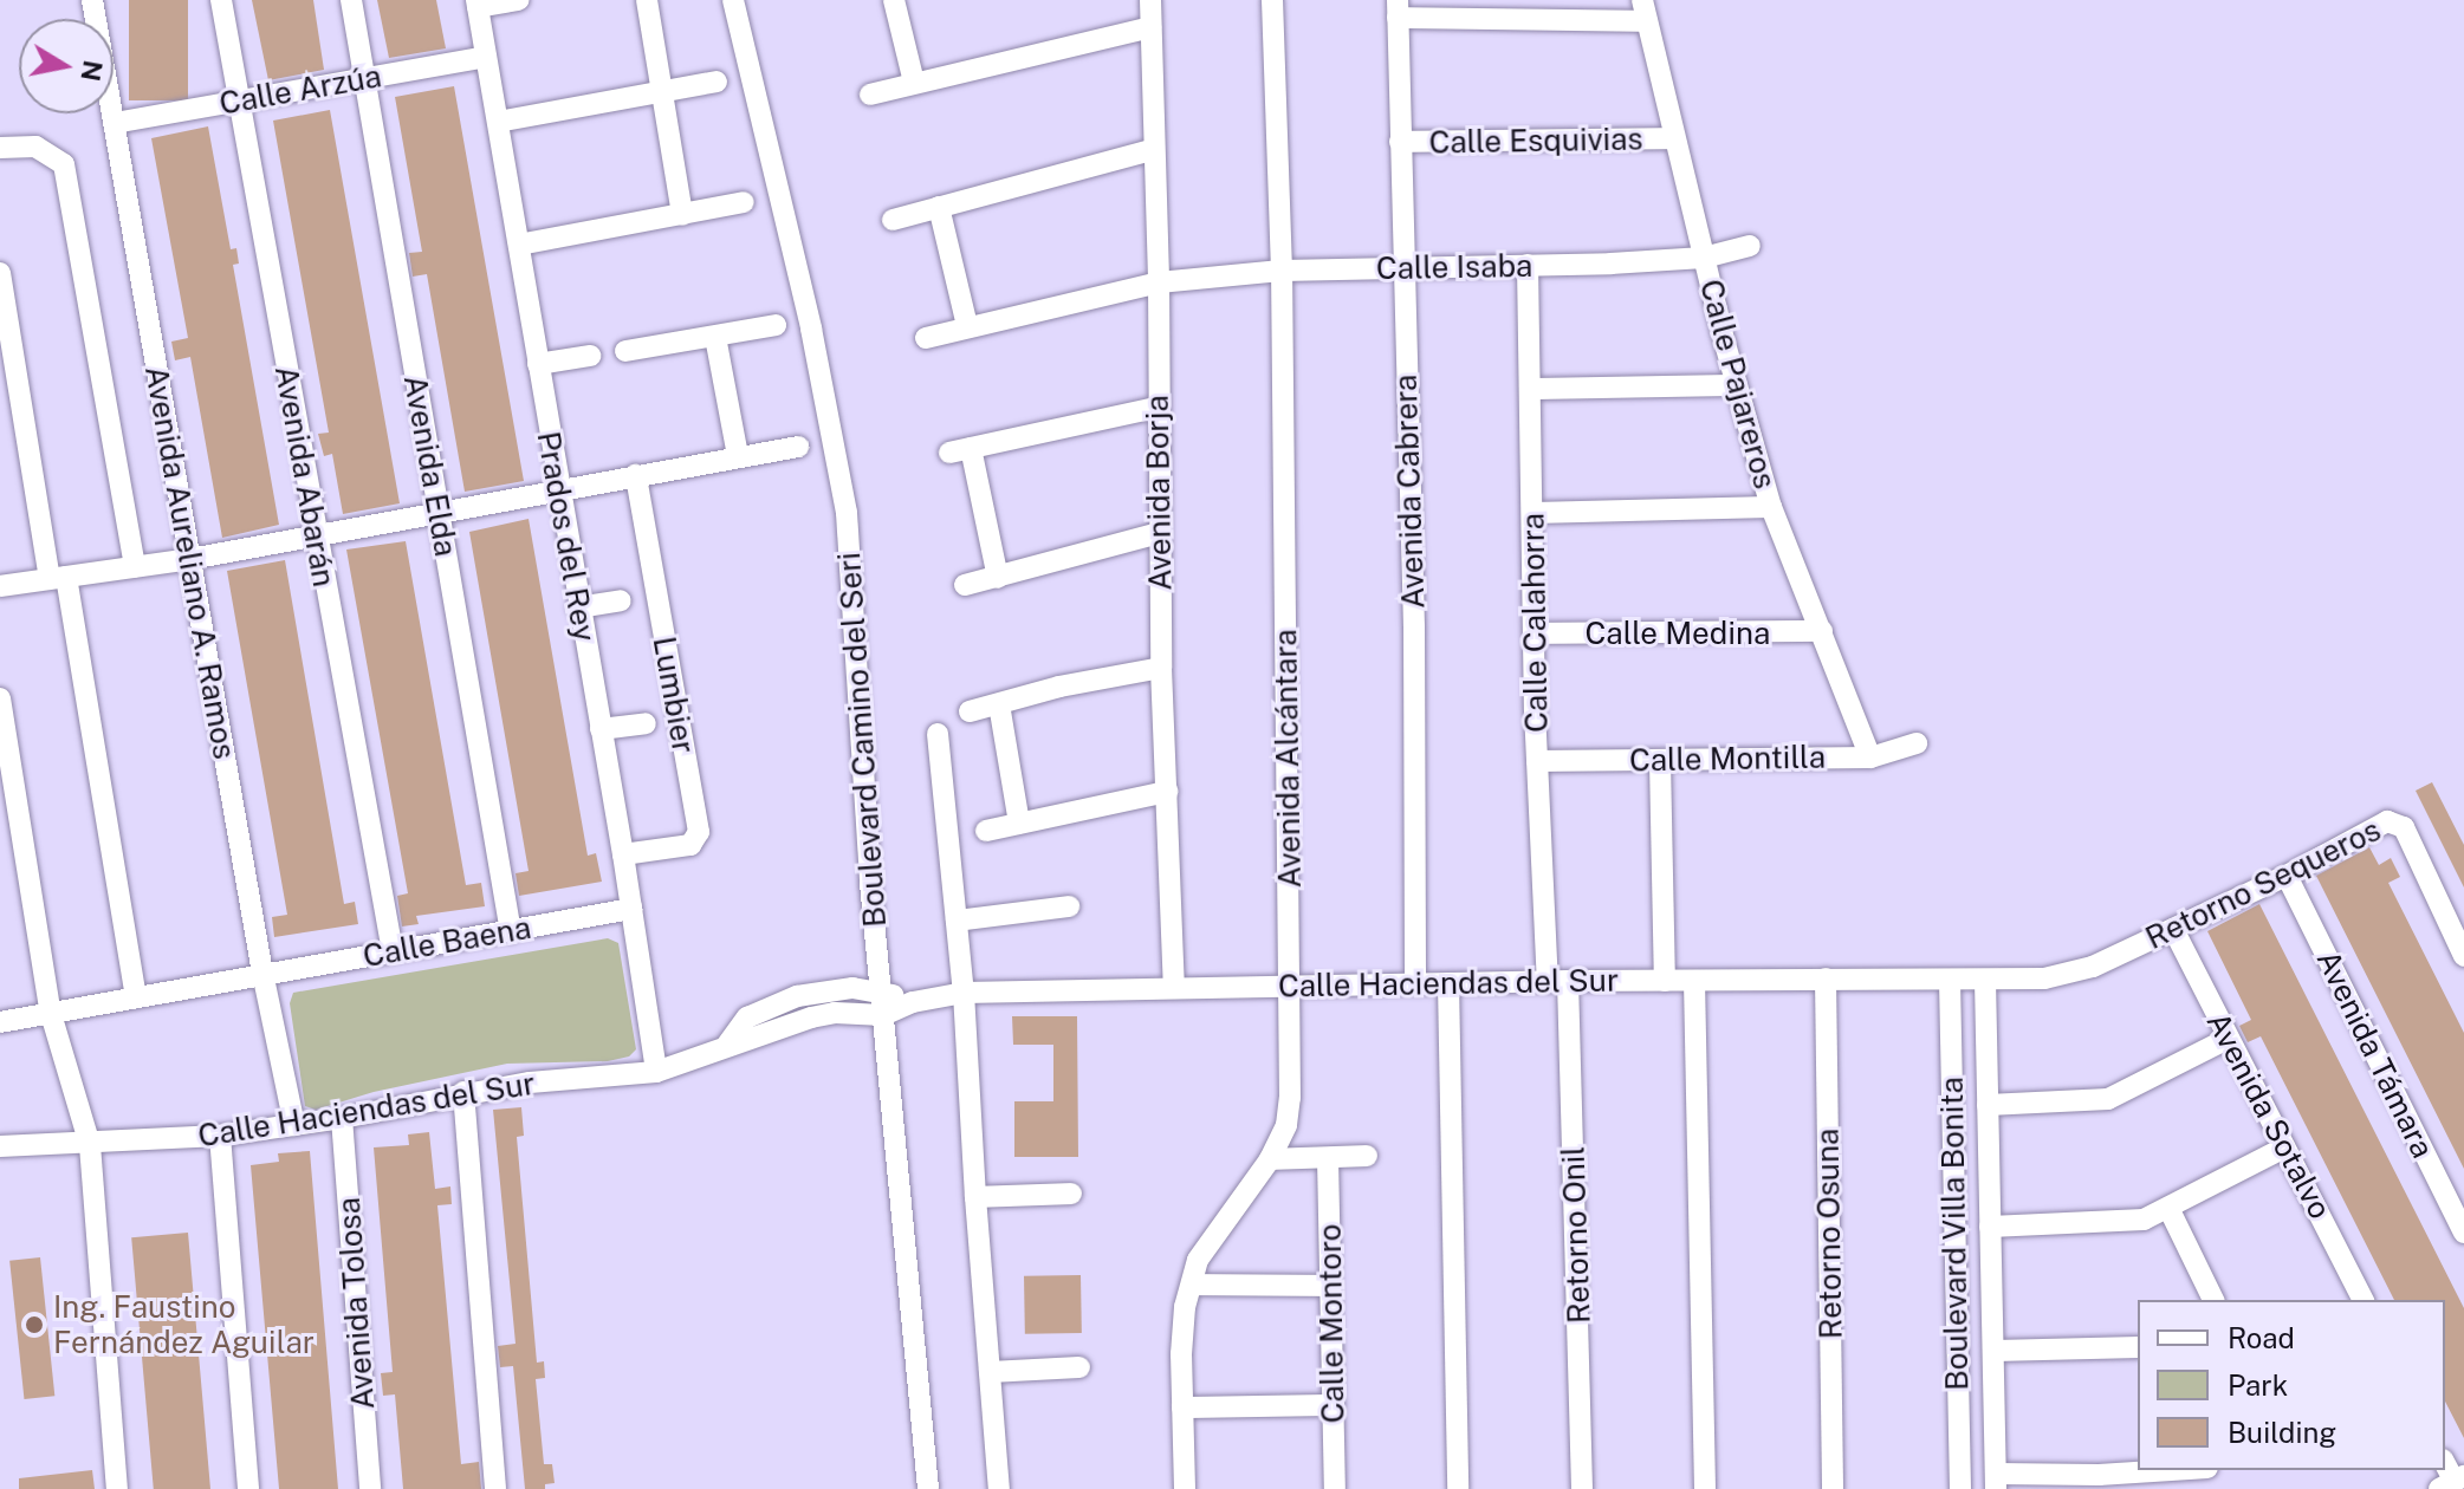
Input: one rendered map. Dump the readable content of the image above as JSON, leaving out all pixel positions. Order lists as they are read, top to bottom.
{
  "streets": {
    "street": [
      "Calle Arzúa",
      "Calle Esquivias",
      "Calle Isaba",
      "Calle Pajareros",
      "Avenida Elda",
      "Avenida Abarán",
      "Avenida Cabrera",
      "Avenida Borja",
      "Prados del Rey",
      "Avenida Aureliano A. Ramos",
      "Calle Calahorra",
      "Calle Medina",
      "Lumbier",
      "Boulevard Camino del Seri",
      "Avenida Alcántara",
      "Calle Montilla",
      "Retorno Sequeros",
      "Calle Baena",
      "Calle Haciendas del Sur",
      "Avenida Támara",
      "Avenida Sotalvo",
      "Retorno Osuna",
      "Boulevard Villa Bonita",
      "Retorno Onil",
      "Avenida Tolosa",
      "Calle Montoro"
    ]
  },
  "crossings": [
    ["Calle Arzúa", "Avenida Elda"],
    ["Calle Arzúa", "Avenida Abarán"],
    ["Calle Arzúa", "Prados del Rey"],
    ["Calle Arzúa", "Avenida Aureliano A. Ramos"],
    ["Calle Esquivias", "Calle Pajareros"],
    ["Calle Esquivias", "Avenida Cabrera"],
    ["Calle Isaba", "Calle Pajareros"],
    ["Calle Isaba", "Avenida Cabrera"],
    ["Calle Isaba", "Avenida Borja"],
    ["Calle Isaba", "Calle Calahorra"],
    ["Calle Isaba", "Avenida Alcántara"],
    ["Calle Pajareros", "Calle Medina"],
    ["Calle Pajareros", "Calle Montilla"],
    ["Avenida Elda", "Calle Baena"],
    ["Avenida Abarán", "Calle Baena"],
    ["Avenida Cabrera", "Calle Haciendas del Sur"],
    ["Avenida Borja", "Calle Haciendas del Sur"],
    ["Prados del Rey", "Lumbier"],
    ["Prados del Rey", "Calle Baena"],
    ["Prados del Rey", "Calle Haciendas del Sur"],
    ["Avenida Aureliano A. Ramos", "Calle Baena"],
    ["Avenida Aureliano A. Ramos", "Calle Haciendas del Sur"],
    ["Calle Calahorra", "Calle Medina"],
    ["Calle Calahorra", "Calle Montilla"],
    ["Calle Calahorra", "Calle Haciendas del Sur"],
    ["Calle Calahorra", "Retorno Onil"],
    ["Boulevard Camino del Seri", "Calle Haciendas del Sur"],
    ["Avenida Alcántara", "Calle Haciendas del Sur"],
    ["Retorno Sequeros", "Calle Haciendas del Sur"],
    ["Retorno Sequeros", "Avenida Támara"],
    ["Retorno Sequeros", "Avenida Sotalvo"],
    ["Retorno Sequeros", "Boulevard Villa Bonita"],
    ["Calle Haciendas del Sur", "Retorno Osuna"],
    ["Calle Haciendas del Sur", "Boulevard Villa Bonita"],
    ["Calle Haciendas del Sur", "Retorno Onil"],
    ["Calle Haciendas del Sur", "Avenida Tolosa"]
  ],
  "places": ["Ing. Faustino Fernández Aguilar"],
  "legend": ["Road", "Park", "Building"],
  "north": "right"
}
